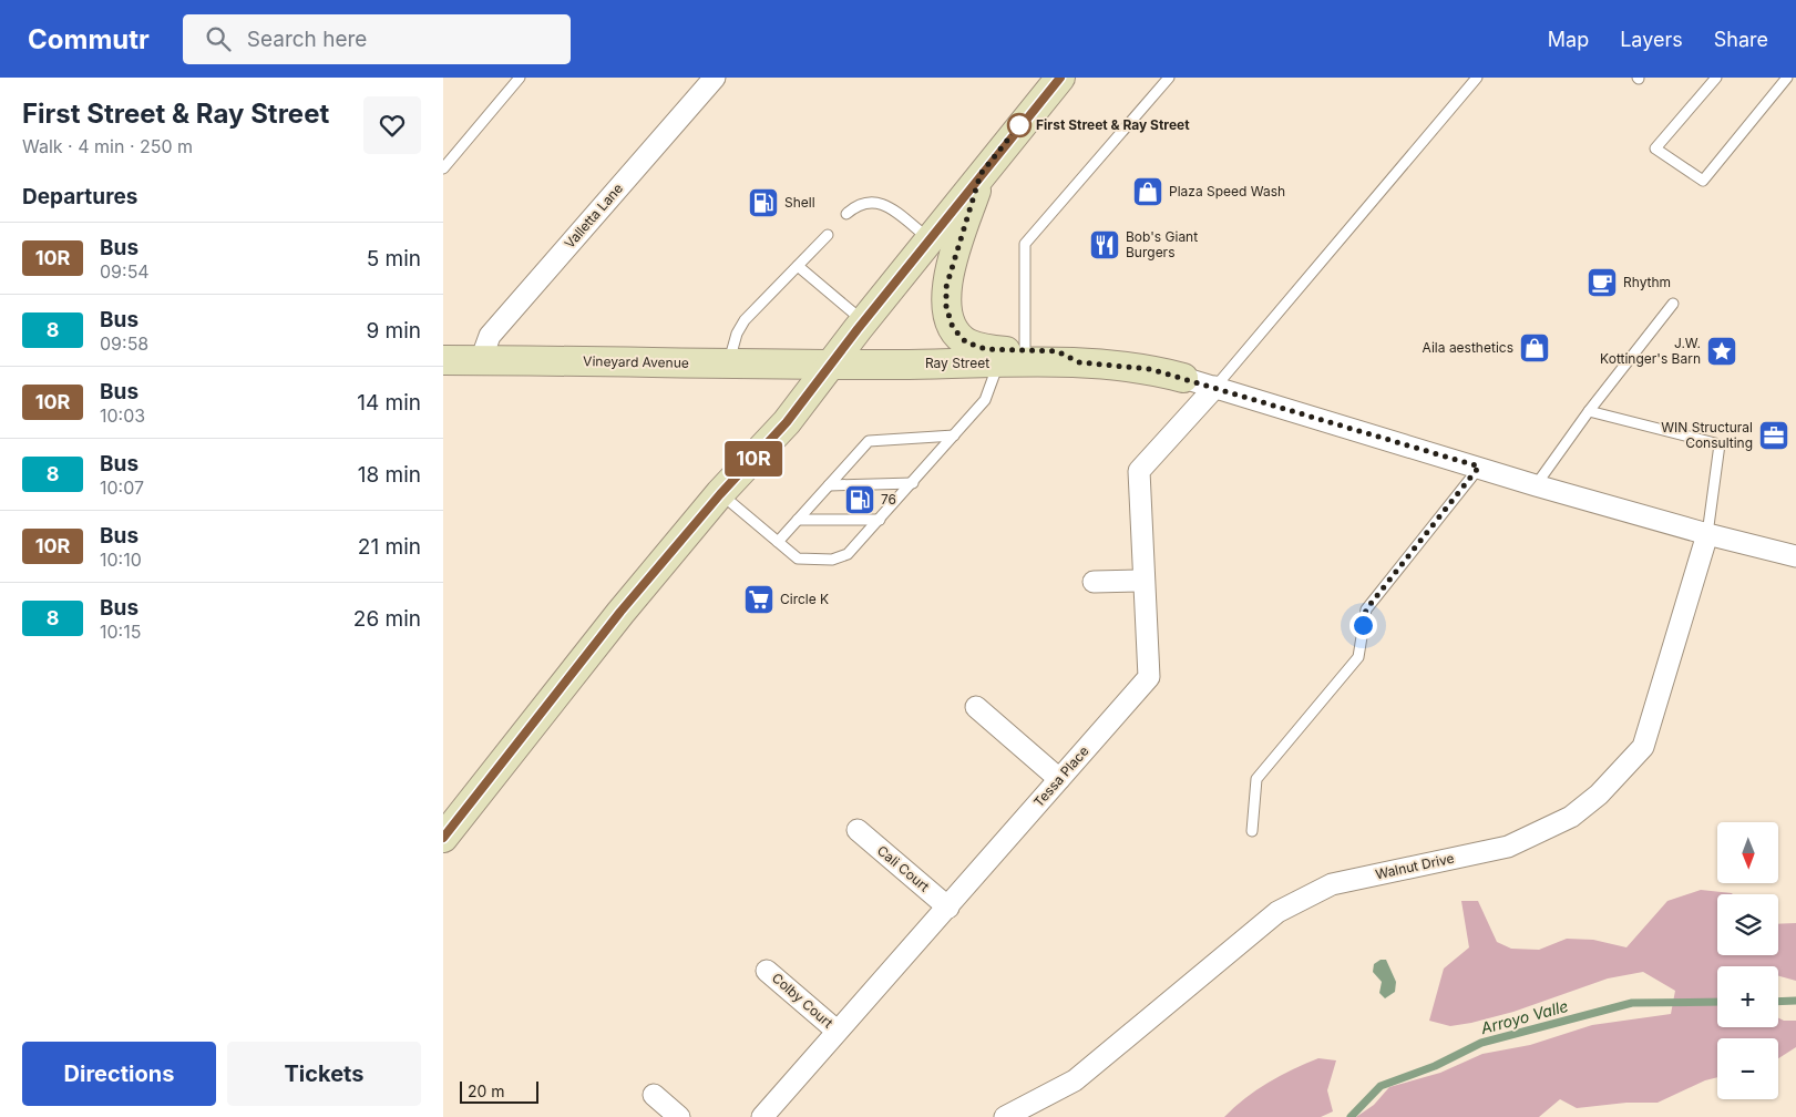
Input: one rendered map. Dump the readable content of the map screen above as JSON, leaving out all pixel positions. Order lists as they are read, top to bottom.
{
  "streets": {
    "street": [
      "Valletta Lane",
      "Vineyard Avenue",
      "Ray Street",
      "Tessa Place",
      "Walnut Drive",
      "Cali Court",
      "Colby Court"
    ]
  },
  "crossings": [
    ["Valletta Lane", "Vineyard Avenue"],
    ["Vineyard Avenue", "Ray Street"],
    ["Tessa Place", "Cali Court"],
    ["Tessa Place", "Colby Court"]
  ],
  "water": ["Arroyo Valle"],
  "places": {
    "other": ["First Street & Ray Street"],
    "shop": ["Plaza Speed Wash", "Aila aesthetics"],
    "fuel station": ["Shell", "76"],
    "restaurant": ["Bob's Giant Burgers"],
    "cafe": ["Rhythm"],
    "place": ["J.W. Kottinger's Barn"],
    "office": ["WIN Structural Consulting"],
    "supermarket": ["Circle K"]
  },
  "lines": ["bus line 10R"],
  "scale_bar": "20 m",
  "north": "bottom",
  "page": {
    "header": "Commutr",
    "search": "Search here",
    "nav": ["Map", "Layers", "Share"],
    "heading": [
      ["First Street & Ray Street", "Walk · 4 min · 250 m"],
      "Departures"
    ],
    "on_map": "10R",
    "list": [
      {
        "mark": "10R",
        "name": "Bus",
        "note": "09:54",
        "value": "5 min"
      },
      {
        "mark": "8",
        "name": "Bus",
        "note": "09:58",
        "value": "9 min"
      },
      {
        "mark": "10R",
        "name": "Bus",
        "note": "10:03",
        "value": "14 min"
      },
      {
        "mark": "8",
        "name": "Bus",
        "note": "10:07",
        "value": "18 min"
      },
      {
        "mark": "10R",
        "name": "Bus",
        "note": "10:10",
        "value": "21 min"
      },
      {
        "mark": "8",
        "name": "Bus",
        "note": "10:15",
        "value": "26 min"
      }
    ],
    "map_buttons": ["+", "−"],
    "buttons": ["Directions", "Tickets"],
    "scale": "20 m"
  }
}
